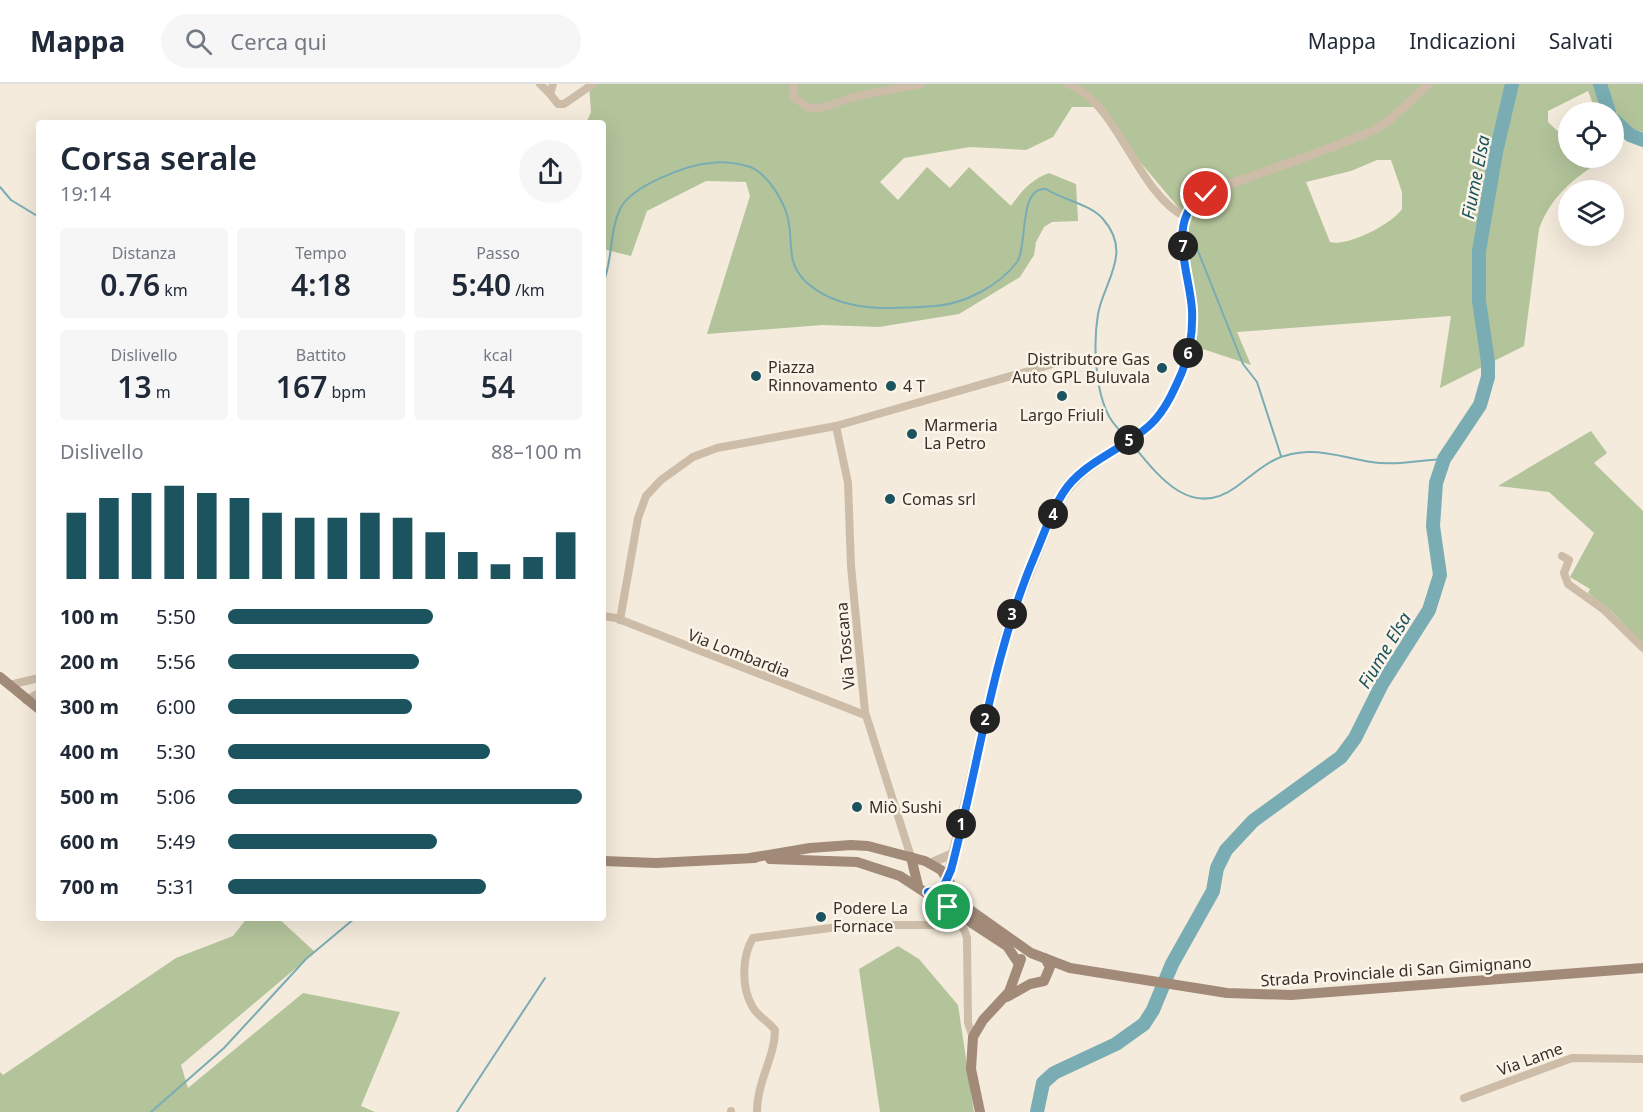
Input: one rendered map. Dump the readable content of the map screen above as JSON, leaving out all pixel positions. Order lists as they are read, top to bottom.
{
  "streets": {
    "main road": ["Strada Provinciale di San Gimignano"],
    "street": ["Via Toscana", "Via Lombardia", "Via Lame"]
  },
  "crossings": [
    ["Via Toscana", "Via Lombardia"]
  ],
  "water": ["Fiume Elsa"],
  "places": [
    "Distributore Gas Auto GPL Buluvala",
    "Piazza Rinnovamento",
    "4 T",
    "Largo Friuli",
    "Marmeria La Petro",
    "Comas srl",
    "Miò Sushi",
    "Podere La Fornace"
  ],
  "page": {
    "header": "Mappa",
    "search": "Cerca qui",
    "nav": ["Mappa", "Indicazioni", "Salvati"],
    "heading": ["Corsa serale", "19:14"],
    "stats": [
      ["Distanza", "0.76 km"],
      ["Tempo", "4:18"],
      ["Passo", "5:40 /km"],
      ["Dislivello", "13 m"],
      ["Battito", "167 bpm"],
      ["kcal", "54"]
    ],
    "pins": [
      "7",
      "6",
      "5",
      "4",
      "3",
      "2",
      "1"
    ],
    "chart": ["Dislivello", "88–100 m"],
    "list": [
      {
        "name": "100 m",
        "note": "5:50"
      },
      {
        "name": "200 m",
        "note": "5:56"
      },
      {
        "name": "300 m",
        "note": "6:00"
      },
      {
        "name": "400 m",
        "note": "5:30"
      },
      {
        "name": "500 m",
        "note": "5:06"
      },
      {
        "name": "600 m",
        "note": "5:49"
      },
      {
        "name": "700 m",
        "note": "5:31"
      }
    ]
  }
}
